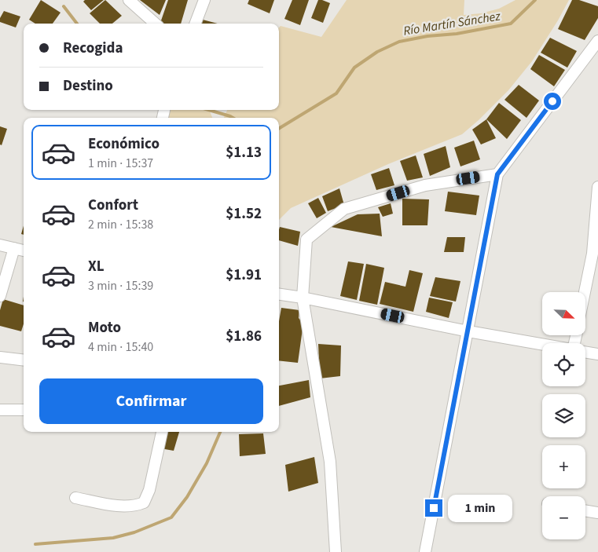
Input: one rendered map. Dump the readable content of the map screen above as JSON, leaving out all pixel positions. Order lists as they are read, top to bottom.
{
  "water": ["Río Martín Sánchez"],
  "north": "bottom right",
  "page": {
    "banner": ["Recogida", "Destino"],
    "list": [
      {
        "name": "Económico",
        "note": "1 min · 15:37",
        "value": "$1.13"
      },
      {
        "name": "Confort",
        "note": "2 min · 15:38",
        "value": "$1.52"
      },
      {
        "name": "XL",
        "note": "3 min · 15:39",
        "value": "$1.91"
      },
      {
        "name": "Moto",
        "note": "4 min · 15:40",
        "value": "$1.86"
      }
    ],
    "map_buttons": ["+", "−"],
    "buttons": "Confirmar",
    "bubble": "1 min"
  }
}
